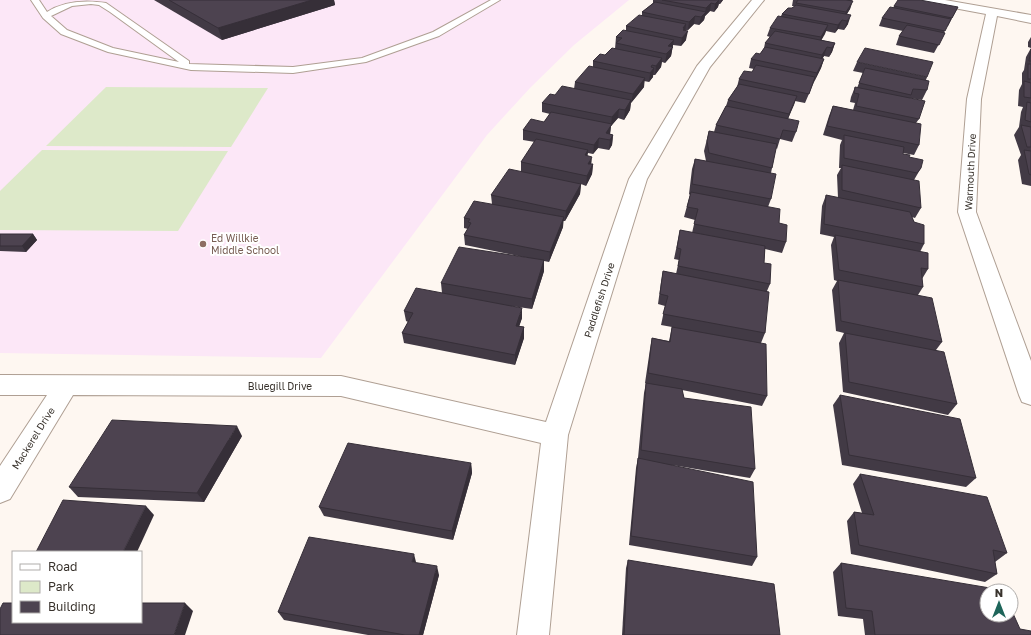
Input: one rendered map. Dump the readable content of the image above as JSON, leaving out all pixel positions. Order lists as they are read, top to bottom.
{
  "streets": {
    "street": [
      "Warmouth Drive",
      "Paddlefish Drive",
      "Bluegill Drive",
      "Mackerel Drive"
    ]
  },
  "crossings": [
    ["Paddlefish Drive", "Bluegill Drive"],
    ["Bluegill Drive", "Mackerel Drive"]
  ],
  "places": ["Ed Willkie Middle School"],
  "legend": ["Road", "Park", "Building"],
  "north": "top"
}
